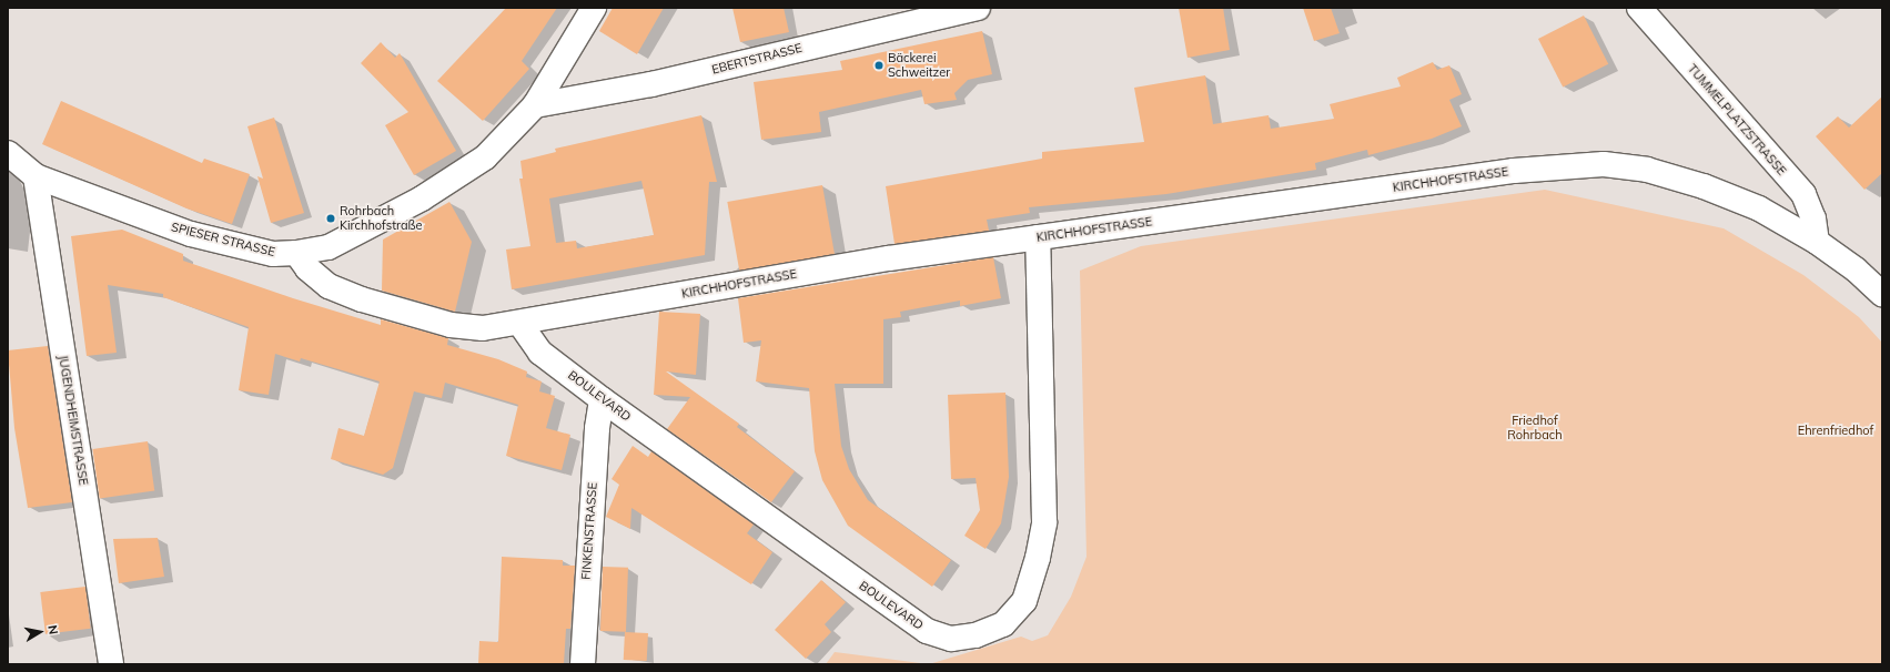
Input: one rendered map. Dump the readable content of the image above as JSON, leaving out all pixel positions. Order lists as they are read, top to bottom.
{
  "streets": {
    "street": [
      "EBERTSTRASSE",
      "TUMMELPLATZSTRASSE",
      "KIRCHHOFSTRASSE",
      "SPIESER STRASSE",
      "BOULEVARD",
      "JUGENDHEIMSTRASSE",
      "FINKENSTRASSE"
    ]
  },
  "crossings": [
    ["EBERTSTRASSE", "SPIESER STRASSE"],
    ["TUMMELPLATZSTRASSE", "KIRCHHOFSTRASSE"],
    ["KIRCHHOFSTRASSE", "SPIESER STRASSE"],
    ["KIRCHHOFSTRASSE", "BOULEVARD"],
    ["SPIESER STRASSE", "JUGENDHEIMSTRASSE"],
    ["BOULEVARD", "FINKENSTRASSE"]
  ],
  "parks": ["Friedhof Rohrbach", "Ehrenfriedhof"],
  "places": ["Bäckerei Schweitzer", "Rohrbach Kirchhofstraße"],
  "north": "right"
}
